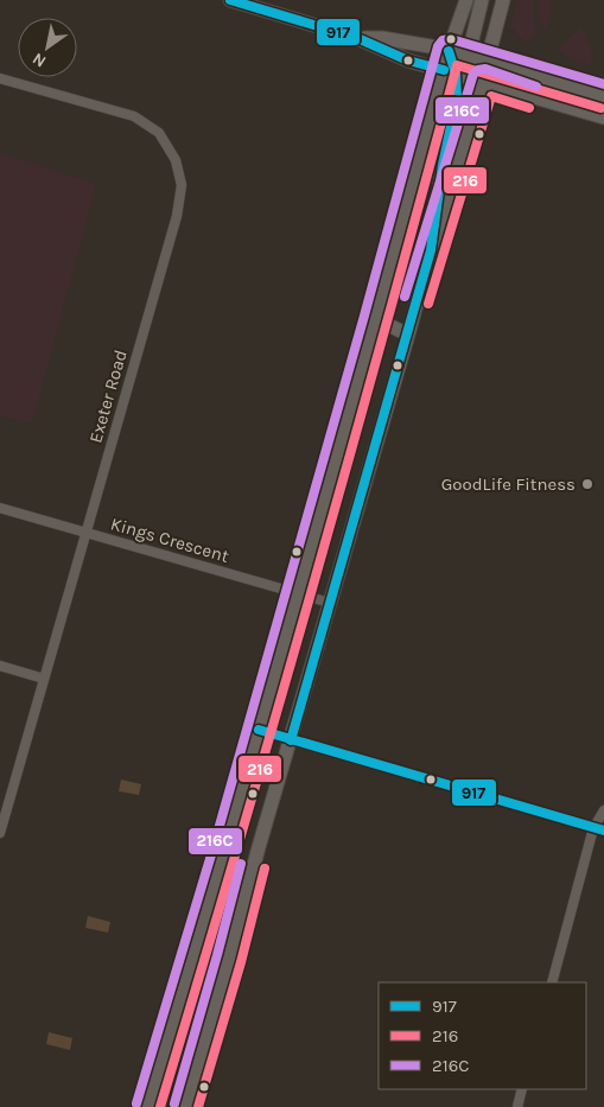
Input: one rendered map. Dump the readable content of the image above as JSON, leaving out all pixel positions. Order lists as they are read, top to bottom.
{
  "streets": {
    "street": ["Exeter Road", "Kings Crescent"]
  },
  "crossings": [
    ["Exeter Road", "Kings Crescent"]
  ],
  "places": ["GoodLife Fitness"],
  "lines": ["transit line 917", "transit line 216C", "transit line 216"],
  "legend": ["917", "216", "216C"],
  "north": "bottom left"
}
